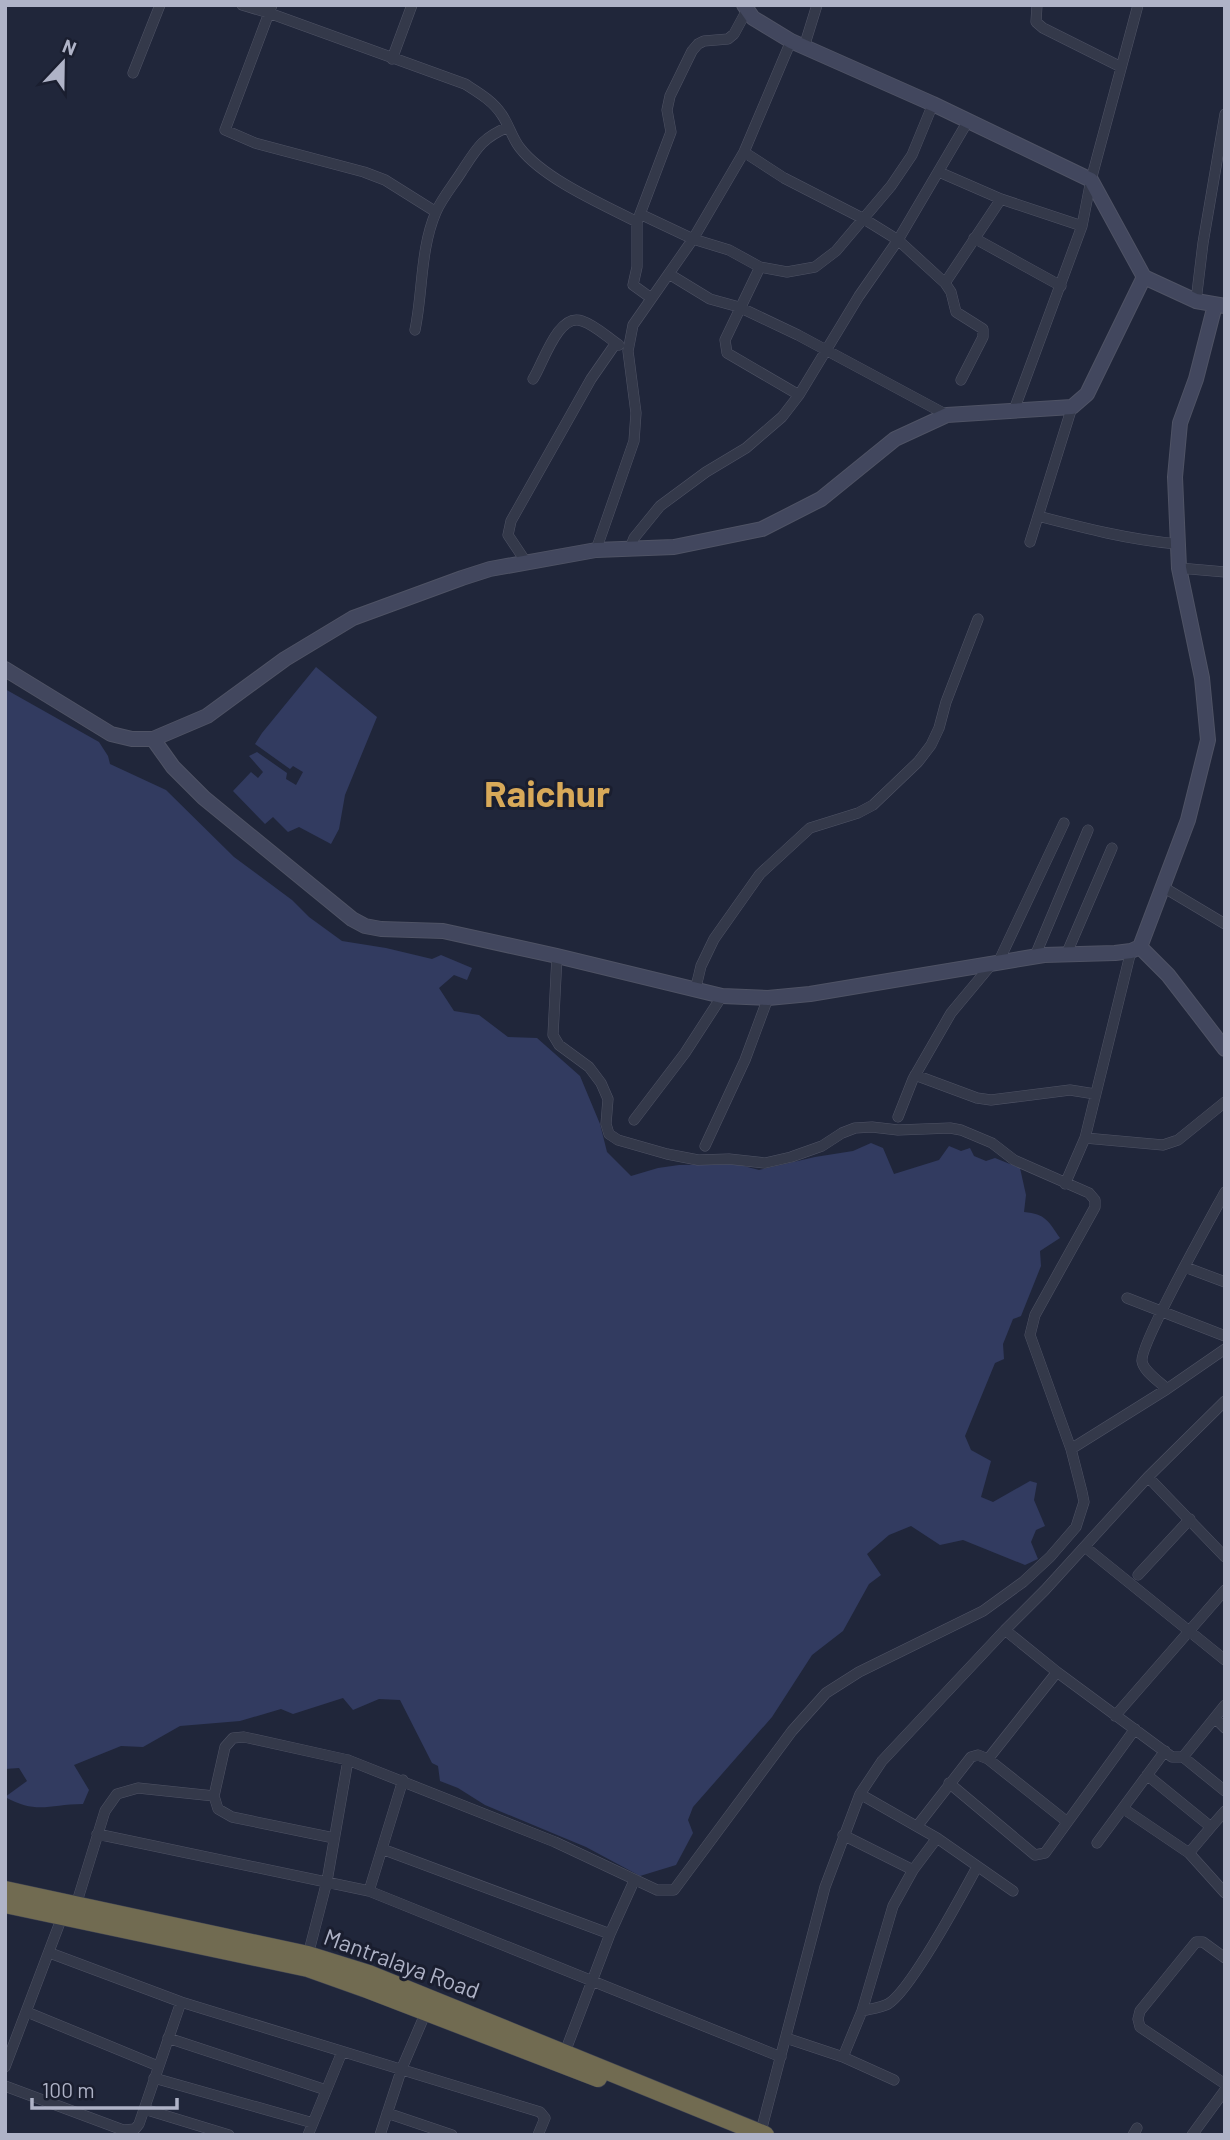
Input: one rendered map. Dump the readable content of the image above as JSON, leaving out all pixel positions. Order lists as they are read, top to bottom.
{
  "streets": {
    "highway": ["Mantralaya Road"]
  },
  "districts": ["Raichur"],
  "scale_bar": "100 m",
  "north": "top"
}
